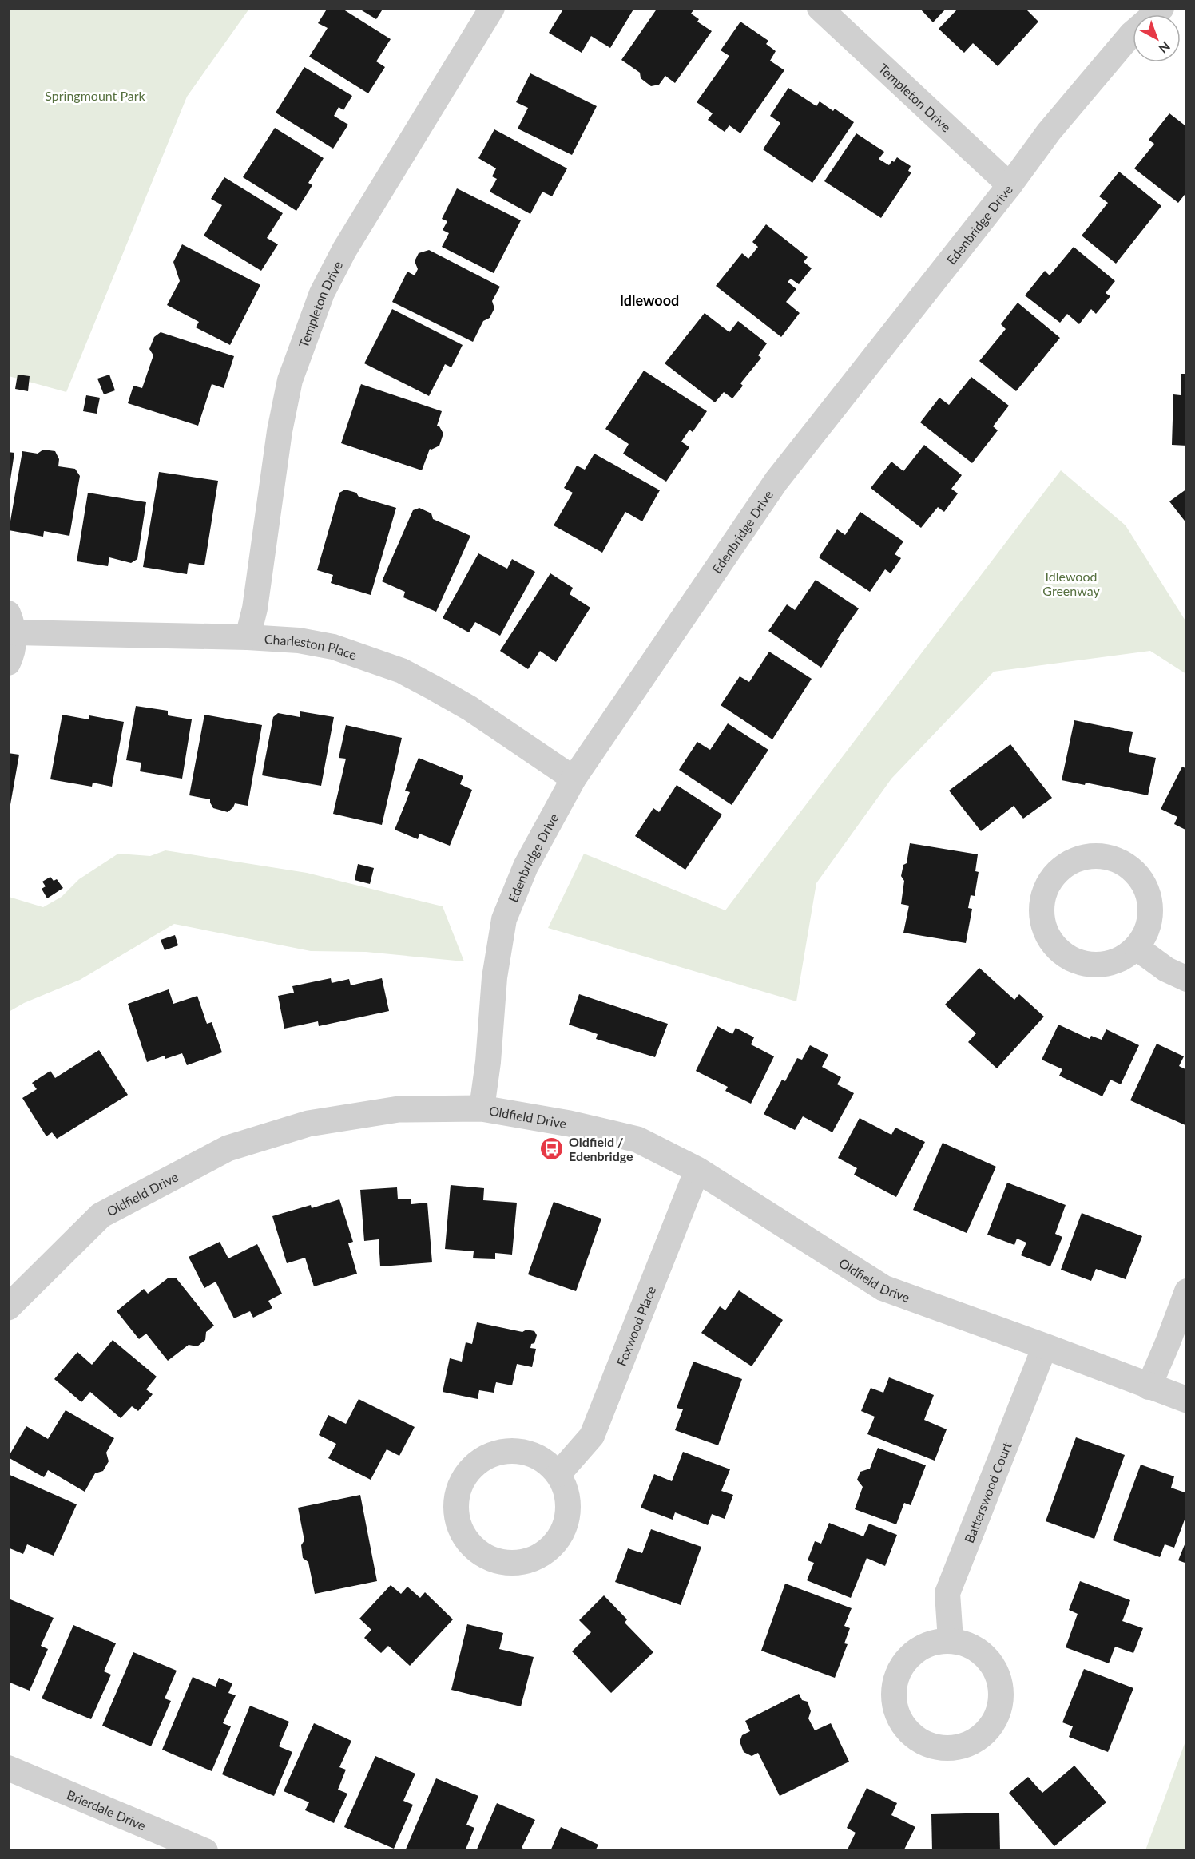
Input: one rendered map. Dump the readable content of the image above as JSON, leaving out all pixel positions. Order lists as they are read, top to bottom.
{
  "streets": {
    "street": [
      "Templeton Drive",
      "Edenbridge Drive",
      "Charleston Place",
      "Oldfield Drive",
      "Foxwood Place",
      "Batterswood Court",
      "Brierdale Drive"
    ]
  },
  "crossings": [
    ["Templeton Drive", "Edenbridge Drive"],
    ["Templeton Drive", "Charleston Place"],
    ["Edenbridge Drive", "Charleston Place"],
    ["Edenbridge Drive", "Oldfield Drive"],
    ["Oldfield Drive", "Foxwood Place"],
    ["Oldfield Drive", "Batterswood Court"]
  ],
  "districts": ["Idlewood"],
  "parks": ["Springmount Park", "Idlewood Greenway"],
  "places": {
    "bus stop": ["Oldfield / Edenbridge"]
  },
  "north": "bottom right"
}
